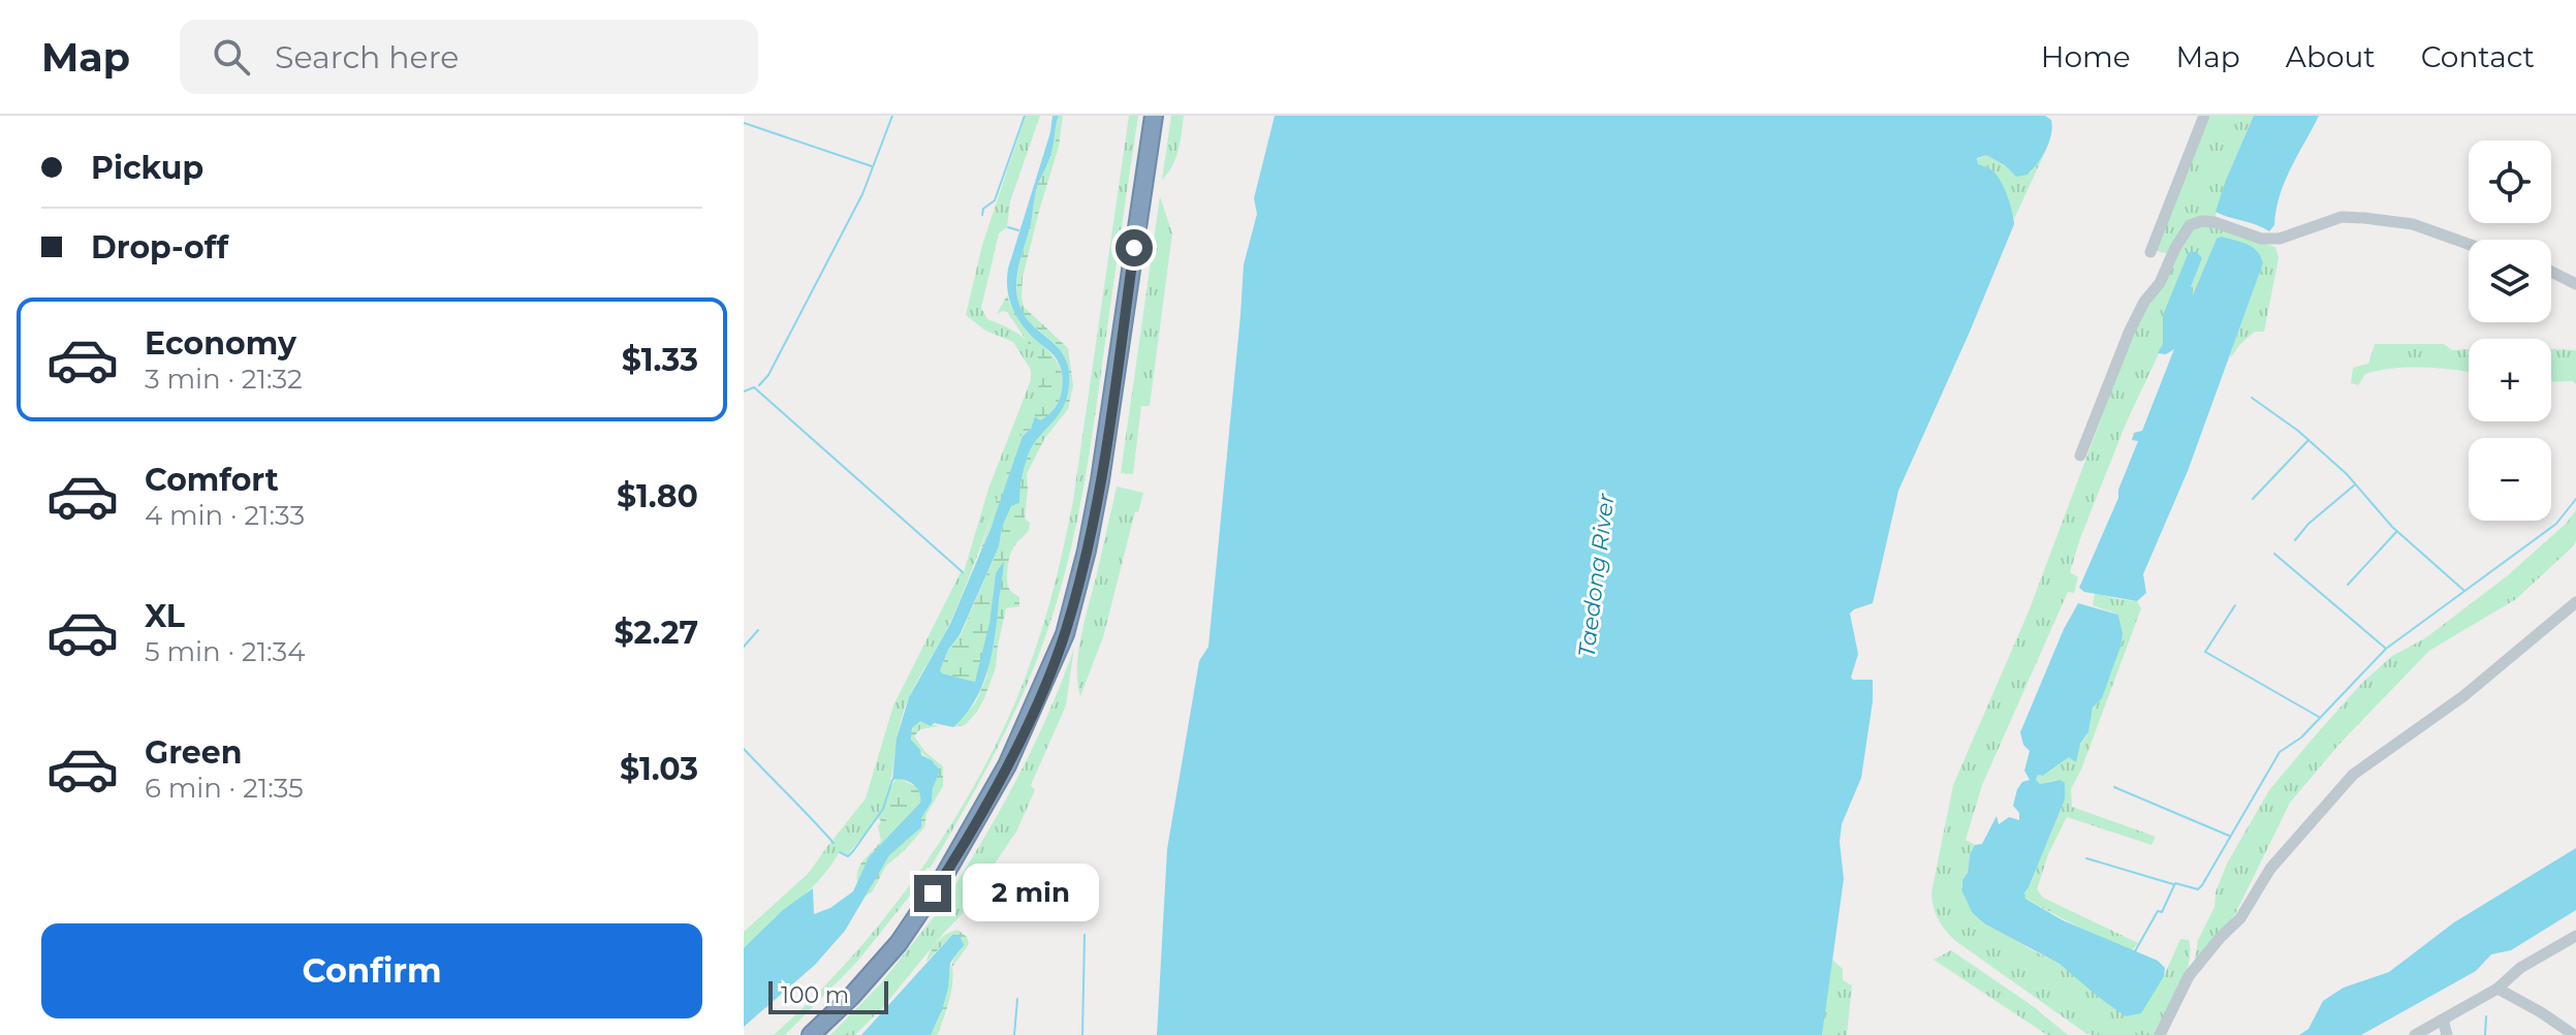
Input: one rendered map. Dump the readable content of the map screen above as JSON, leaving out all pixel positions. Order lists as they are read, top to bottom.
{
  "water": ["Taedong River"],
  "scale_bar": "100 m",
  "page": {
    "header": "Map",
    "search": "Search here",
    "nav": [
      "Home",
      "Map",
      "About",
      "Contact"
    ],
    "banner": ["Pickup", "Drop-off"],
    "map_buttons": ["+", "−"],
    "list": [
      {
        "name": "Economy",
        "note": "3 min · 21:32",
        "value": "$1.33"
      },
      {
        "name": "Comfort",
        "note": "4 min · 21:33",
        "value": "$1.80"
      },
      {
        "name": "XL",
        "note": "5 min · 21:34",
        "value": "$2.27"
      },
      {
        "name": "Green",
        "note": "6 min · 21:35",
        "value": "$1.03"
      }
    ],
    "bubble": "2 min",
    "buttons": "Confirm",
    "scale": "100 m"
  }
}
